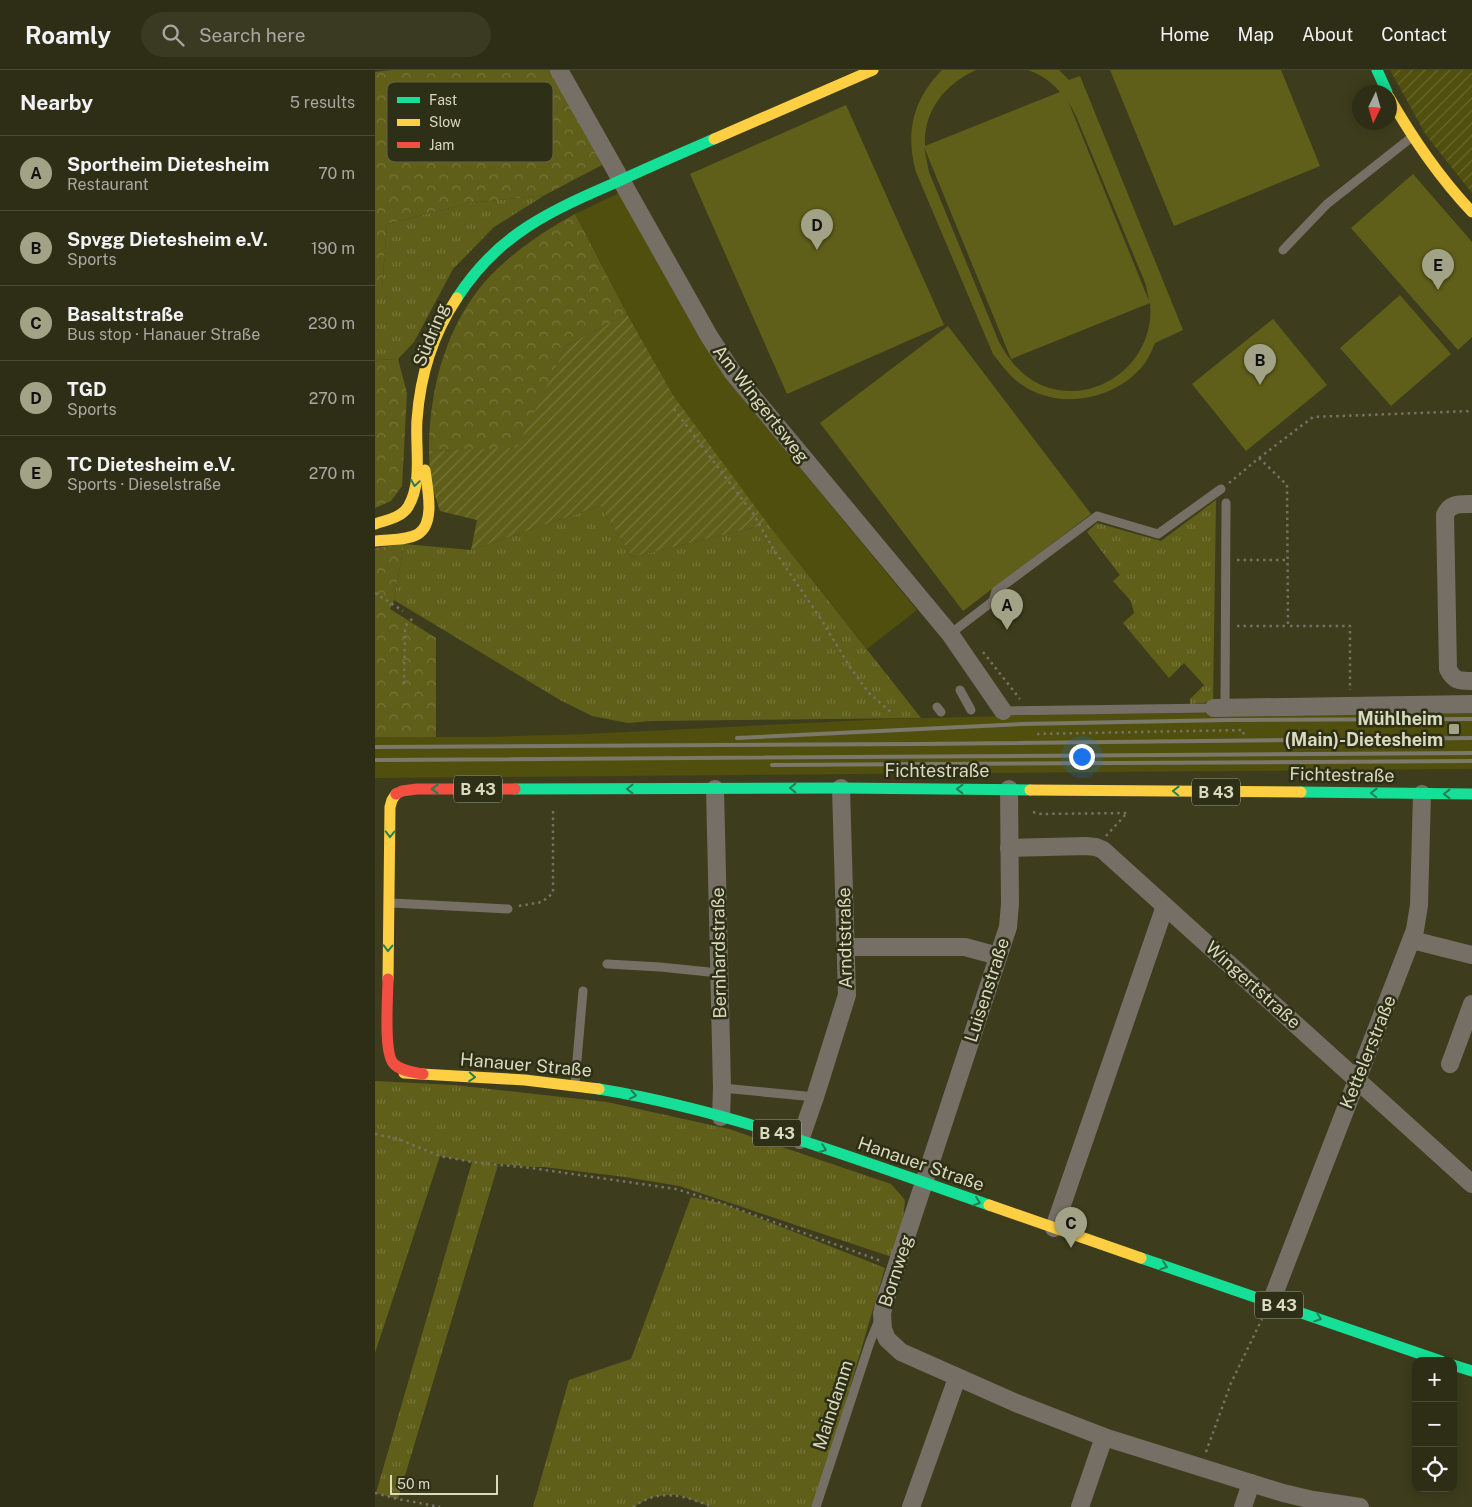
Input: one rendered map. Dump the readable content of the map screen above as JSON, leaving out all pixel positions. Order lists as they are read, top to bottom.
{
  "streets": {
    "main road": [
      "Südring",
      "Fichtestraße",
      "B 43",
      "Hanauer Straße"
    ],
    "street": [
      "Am Wingertsweg",
      "Arndtstraße",
      "Bernhardstraße",
      "Wingertstraße",
      "Luisenstraße",
      "Kettelerstraße",
      "Bornweg"
    ],
    "lane": ["Maindamm"]
  },
  "crossings": [
    ["Südring", "Am Wingertsweg"],
    ["Fichtestraße", "B 43"],
    ["Fichtestraße", "Arndtstraße"],
    ["Fichtestraße", "Bernhardstraße"],
    ["Fichtestraße", "Luisenstraße"],
    ["Fichtestraße", "Kettelerstraße"],
    ["B 43", "Hanauer Straße"],
    ["Arndtstraße", "Hanauer Straße"],
    ["Bernhardstraße", "Hanauer Straße"],
    ["Wingertstraße", "Kettelerstraße"],
    ["Luisenstraße", "Hanauer Straße"],
    ["Luisenstraße", "Bornweg"],
    ["Kettelerstraße", "Hanauer Straße"],
    ["Hanauer Straße", "Bornweg"],
    ["Bornweg", "Maindamm"]
  ],
  "one_way": ["Fichtestraße", "Hanauer Straße"],
  "places": {
    "transit": ["Mühlheim (Main)-Dietesheim"]
  },
  "legend": ["Fast", "Slow", "Jam"],
  "scale_bar": "50 m",
  "north": "bottom",
  "page": {
    "header": "Roamly",
    "search": "Search here",
    "nav": [
      "Home",
      "Map",
      "About",
      "Contact"
    ],
    "heading": ["Nearby", "5 results"],
    "list": [
      {
        "mark": "A",
        "name": "Sportheim Dietesheim",
        "note": "Restaurant",
        "value": "70 m"
      },
      {
        "mark": "B",
        "name": "Spvgg Dietesheim e.V.",
        "note": "Sports",
        "value": "190 m"
      },
      {
        "mark": "C",
        "name": "Basaltstraße",
        "note": "Bus stop · Hanauer Straße",
        "value": "230 m"
      },
      {
        "mark": "D",
        "name": "TGD",
        "note": "Sports",
        "value": "270 m"
      },
      {
        "mark": "E",
        "name": "TC Dietesheim e.V.",
        "note": "Sports · Dieselstraße",
        "value": "270 m"
      }
    ],
    "pins": [
      "D",
      "E",
      "B",
      "A",
      "C"
    ],
    "map_buttons": ["+", "−"],
    "scale": "50 m"
  }
}
